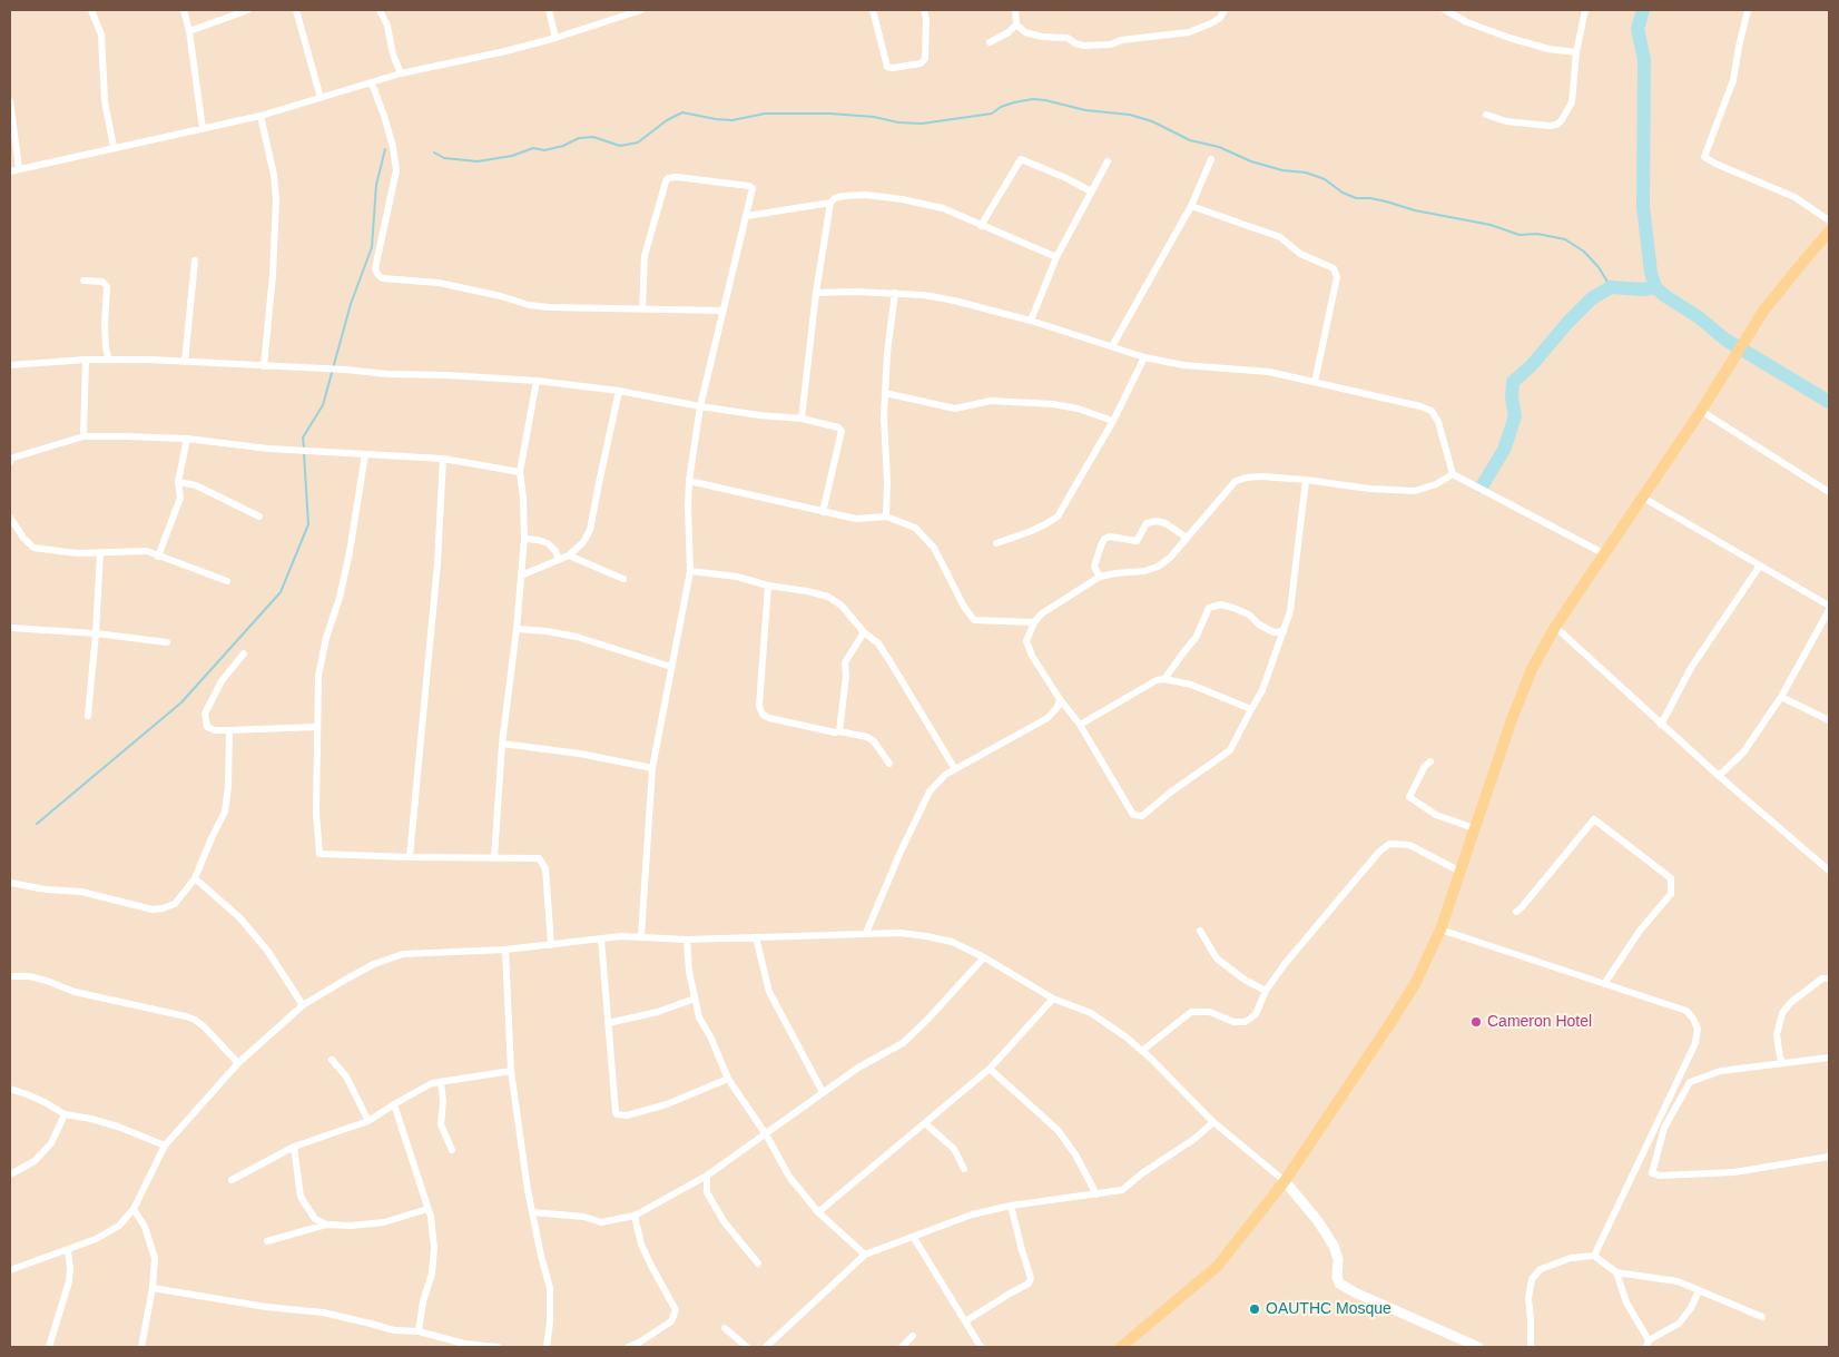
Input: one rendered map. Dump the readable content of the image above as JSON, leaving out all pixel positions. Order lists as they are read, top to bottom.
{
  "places": ["Cameron Hotel", "OAUTHC Mosque"]
}
